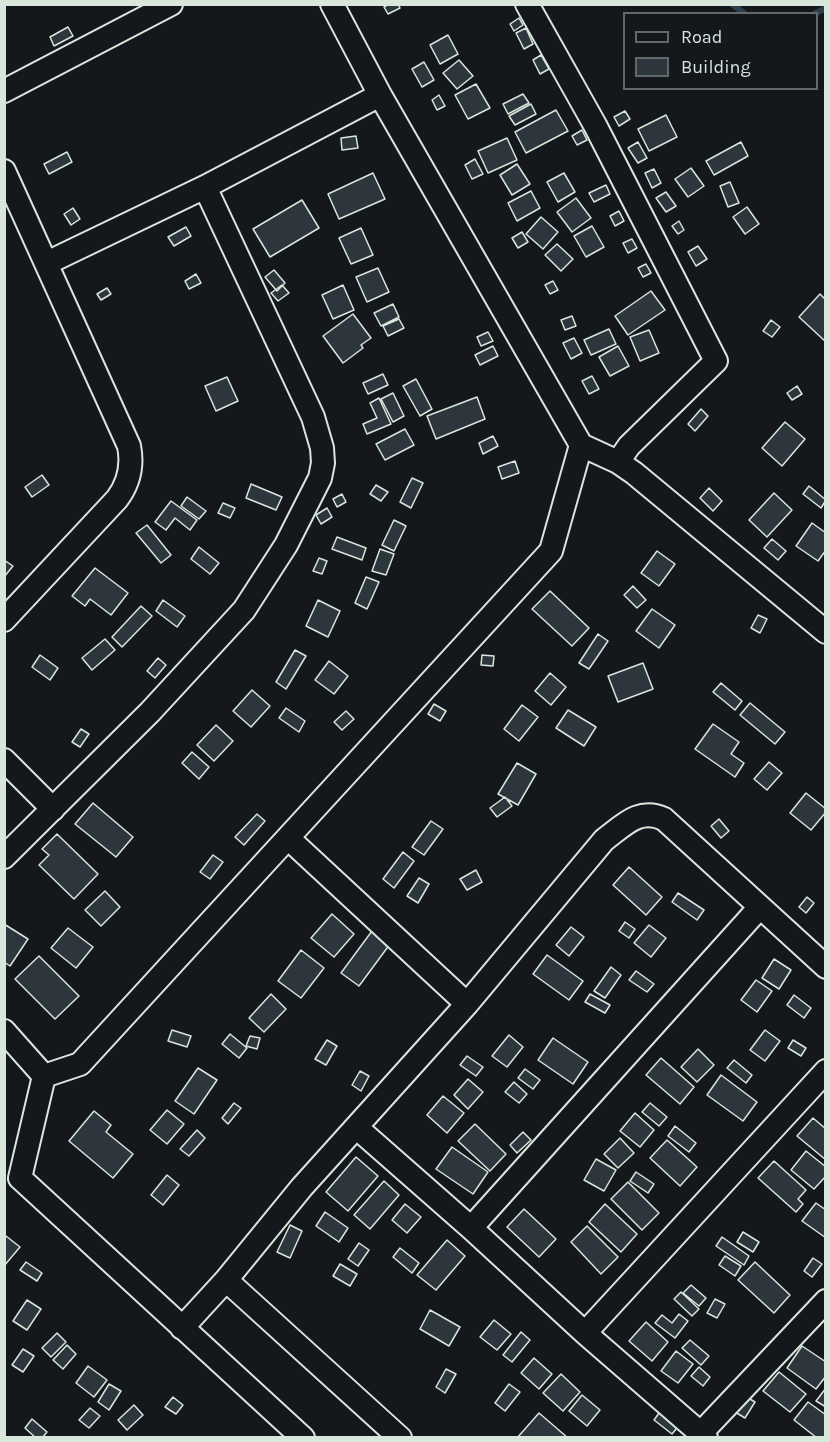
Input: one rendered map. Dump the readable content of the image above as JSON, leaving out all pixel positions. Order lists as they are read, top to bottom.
{
  "legend": ["Road", "Building"]
}
